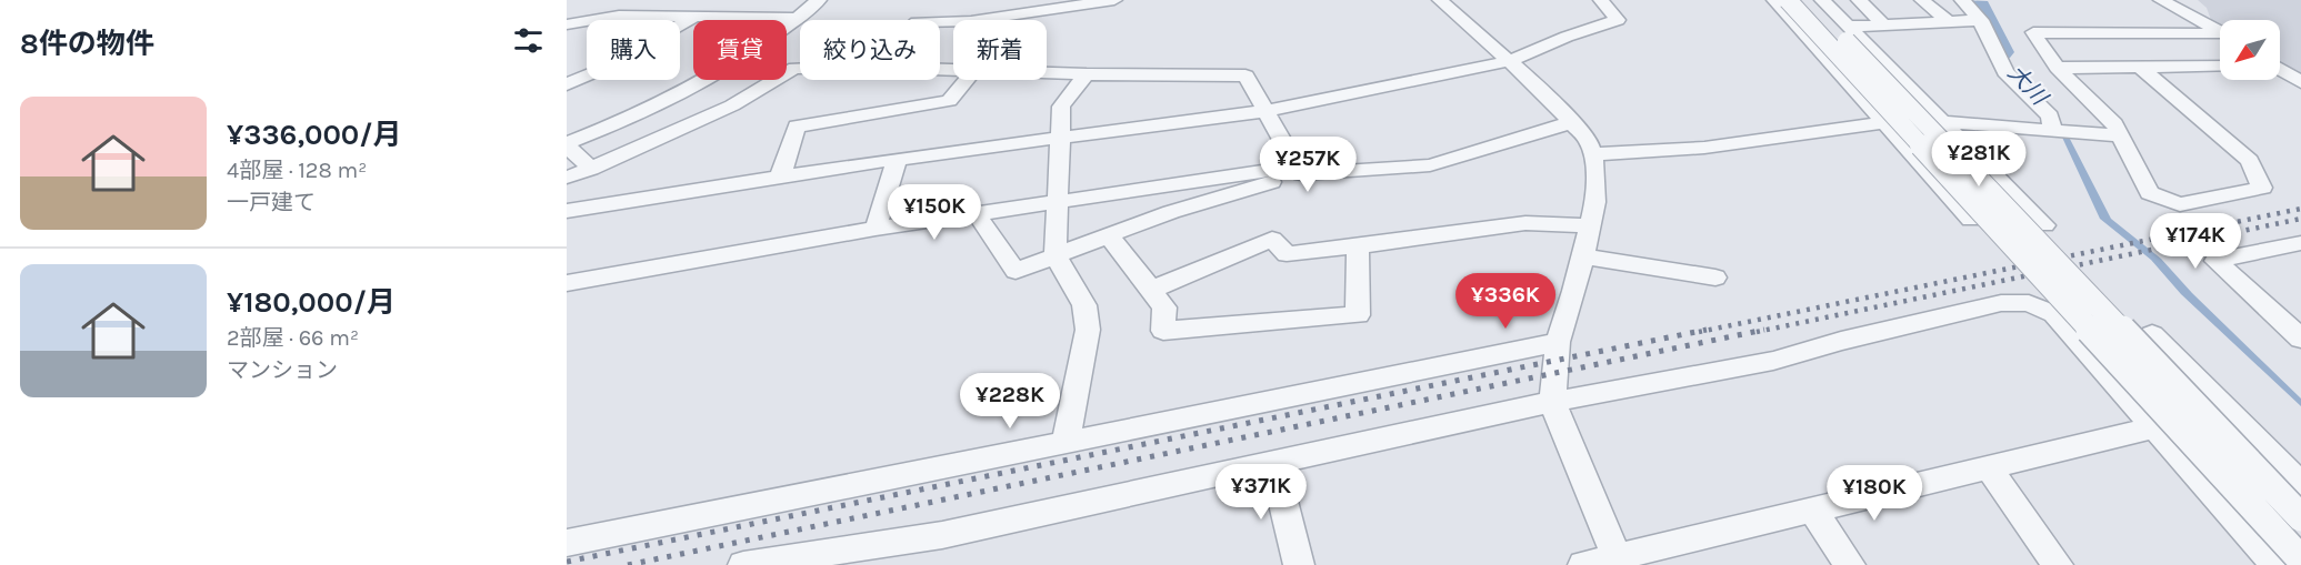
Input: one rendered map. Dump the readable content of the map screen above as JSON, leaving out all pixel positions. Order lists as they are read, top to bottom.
{
  "water": ["大川"],
  "north": "bottom left",
  "page": {
    "heading": "8件の物件",
    "chip": [
      "購入",
      "賃貸",
      "絞り込み",
      "新着"
    ],
    "list": [
      {
        "name": "¥336,000/月",
        "note": "4部屋 · 128 m² · 一戸建て"
      },
      {
        "name": "¥180,000/月",
        "note": "2部屋 · 66 m² · マンション"
      }
    ],
    "price": [
      "¥281K",
      "¥257K",
      "¥150K",
      "¥174K",
      "¥336K",
      "¥228K",
      "¥371K",
      "¥180K"
    ]
  }
}
